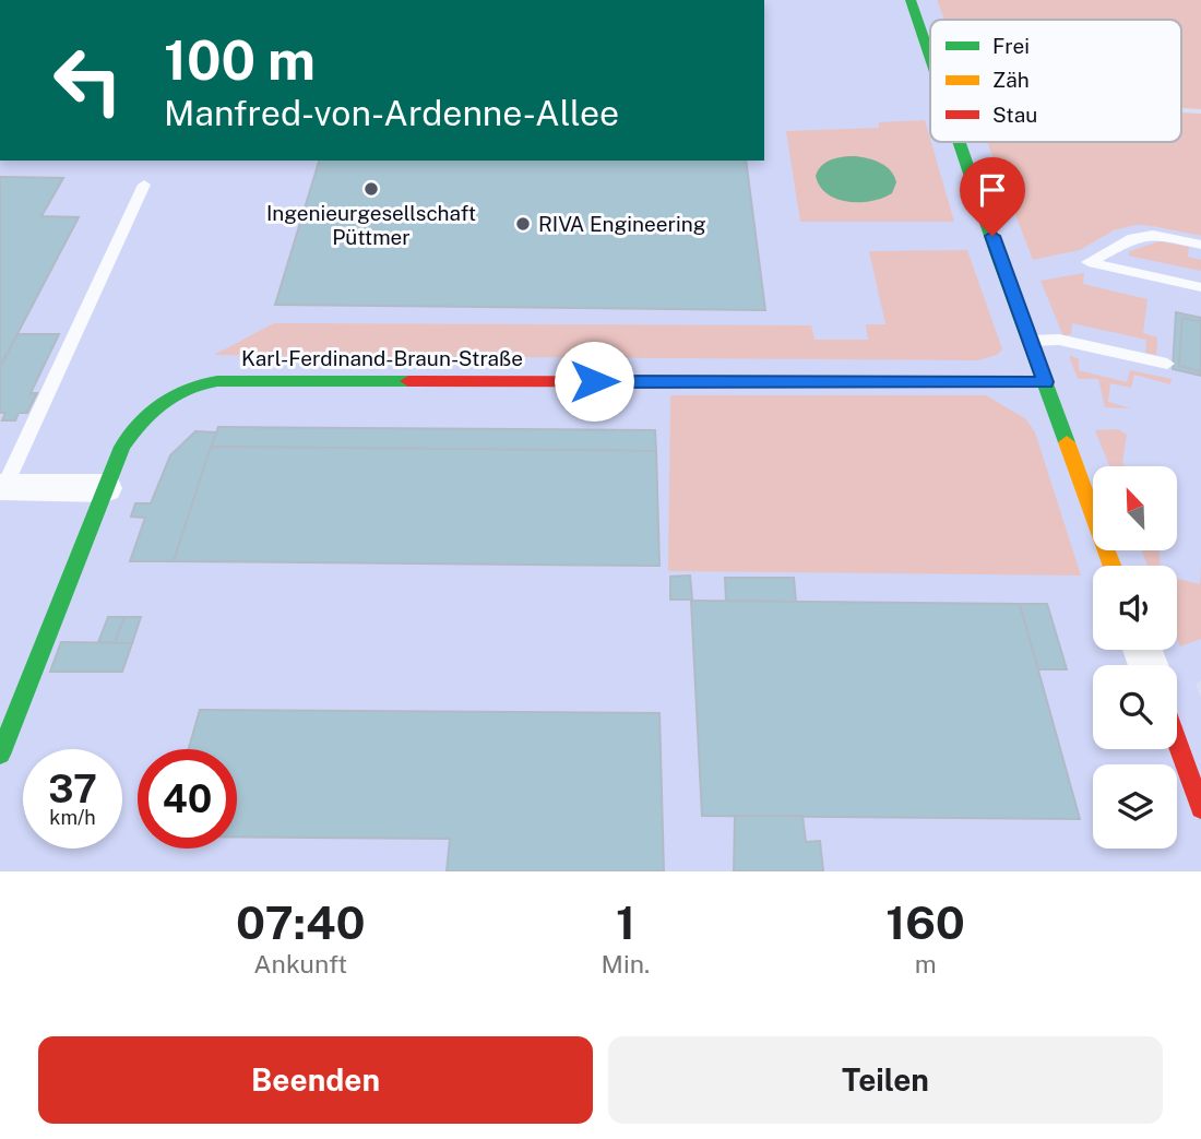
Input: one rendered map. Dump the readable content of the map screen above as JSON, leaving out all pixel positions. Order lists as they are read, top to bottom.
{
  "streets": {
    "street": ["Karl-Ferdinand-Braun-Straße"]
  },
  "places": ["Ingenieurgesellschaft Püttmer", "RIVA Engineering"],
  "legend": ["Frei", "Zäh", "Stau"],
  "north": "top left",
  "page": {
    "turn": ["100 m", "Manfred-von-Ardenne-Allee"],
    "speed": "37 km/h",
    "limit": "40",
    "eta": [
      "07:40",
      "Ankunft",
      "1",
      "Min.",
      "160",
      "m"
    ],
    "buttons": ["Beenden", "Teilen"]
  }
}
